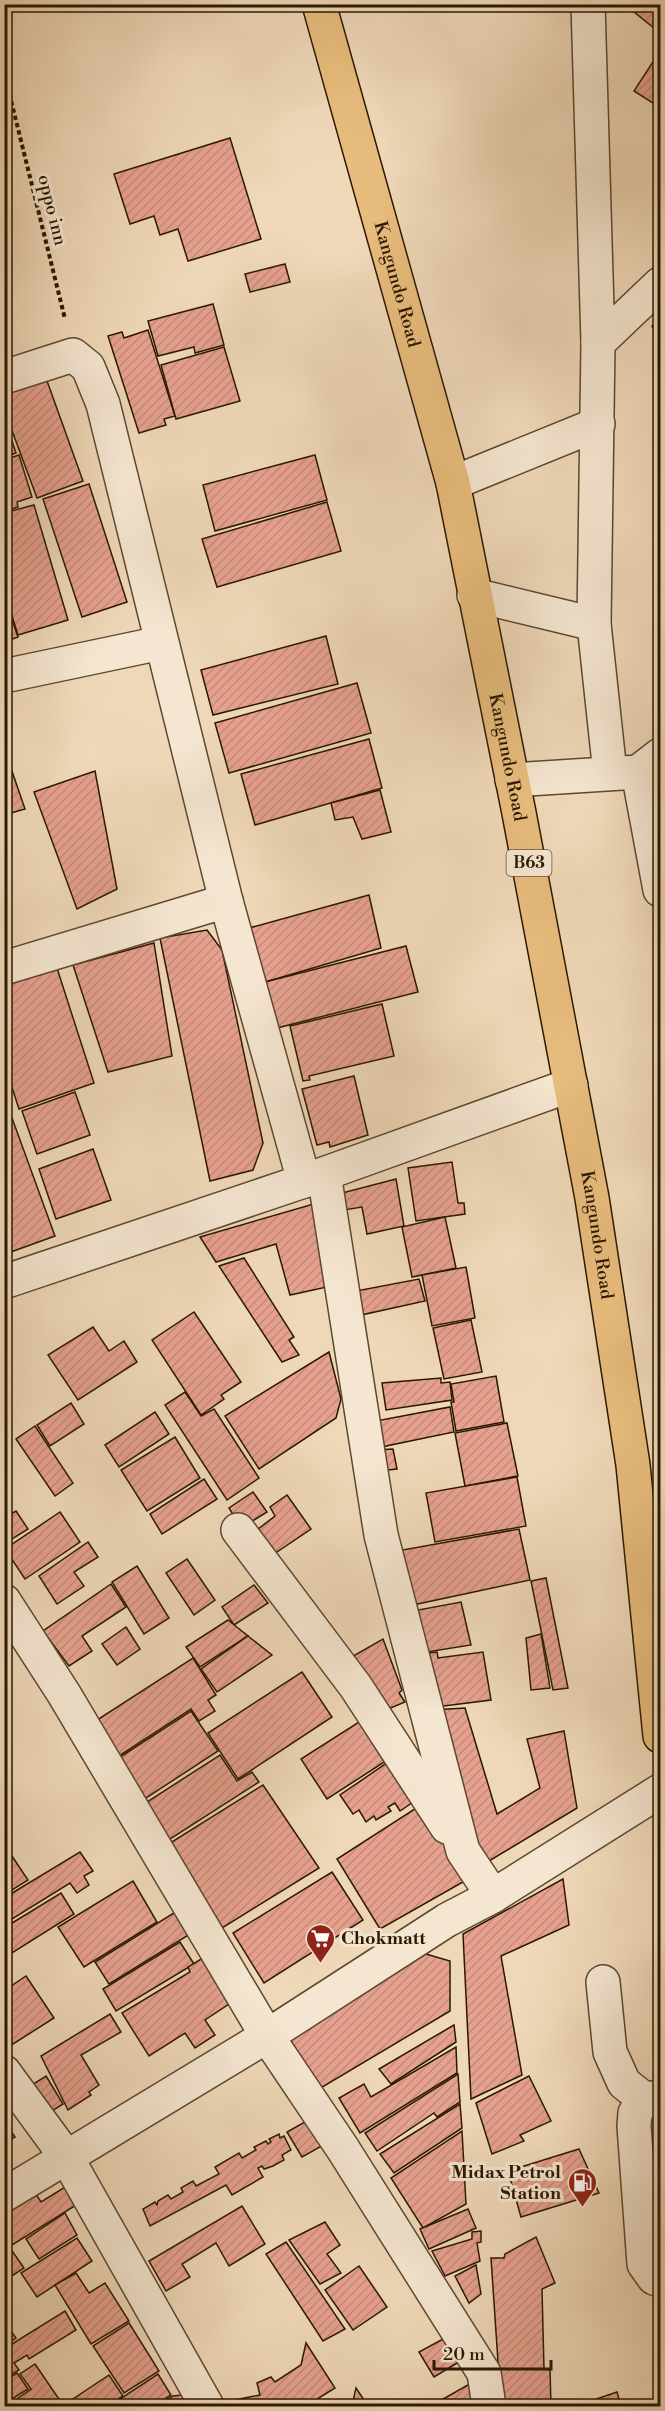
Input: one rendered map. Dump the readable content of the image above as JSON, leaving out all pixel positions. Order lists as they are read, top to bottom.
{
  "streets": {
    "highway": ["Kangundo Road", "B63"],
    "path": ["oppo inn"]
  },
  "places": {
    "supermarket": ["Chokmatt"],
    "fuel station": ["Midax Petrol Station"]
  },
  "scale_bar": "20 m"
}
